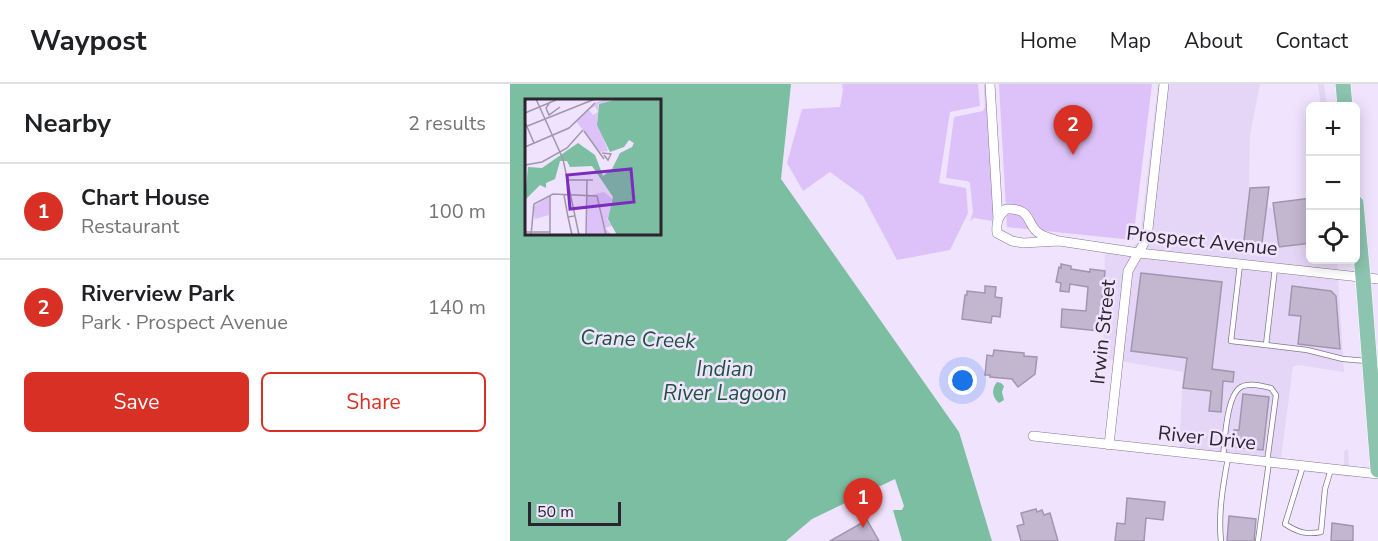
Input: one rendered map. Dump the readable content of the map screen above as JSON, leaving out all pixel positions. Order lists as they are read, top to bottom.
{
  "streets": {
    "street": ["Prospect Avenue", "Irwin Street", "River Drive"]
  },
  "crossings": [
    ["Prospect Avenue", "Irwin Street"],
    ["Irwin Street", "River Drive"]
  ],
  "water": ["Crane Creek", "Indian River Lagoon"],
  "scale_bar": "50 m",
  "page": {
    "header": "Waypost",
    "nav": [
      "Home",
      "Map",
      "About",
      "Contact"
    ],
    "heading": ["Nearby", "2 results"],
    "map_buttons": ["+", "−"],
    "pins": ["2", "1"],
    "list": [
      {
        "mark": "1",
        "name": "Chart House",
        "note": "Restaurant",
        "value": "100 m"
      },
      {
        "mark": "2",
        "name": "Riverview Park",
        "note": "Park · Prospect Avenue",
        "value": "140 m"
      }
    ],
    "buttons": ["Save", "Share"],
    "scale": "50 m"
  }
}
